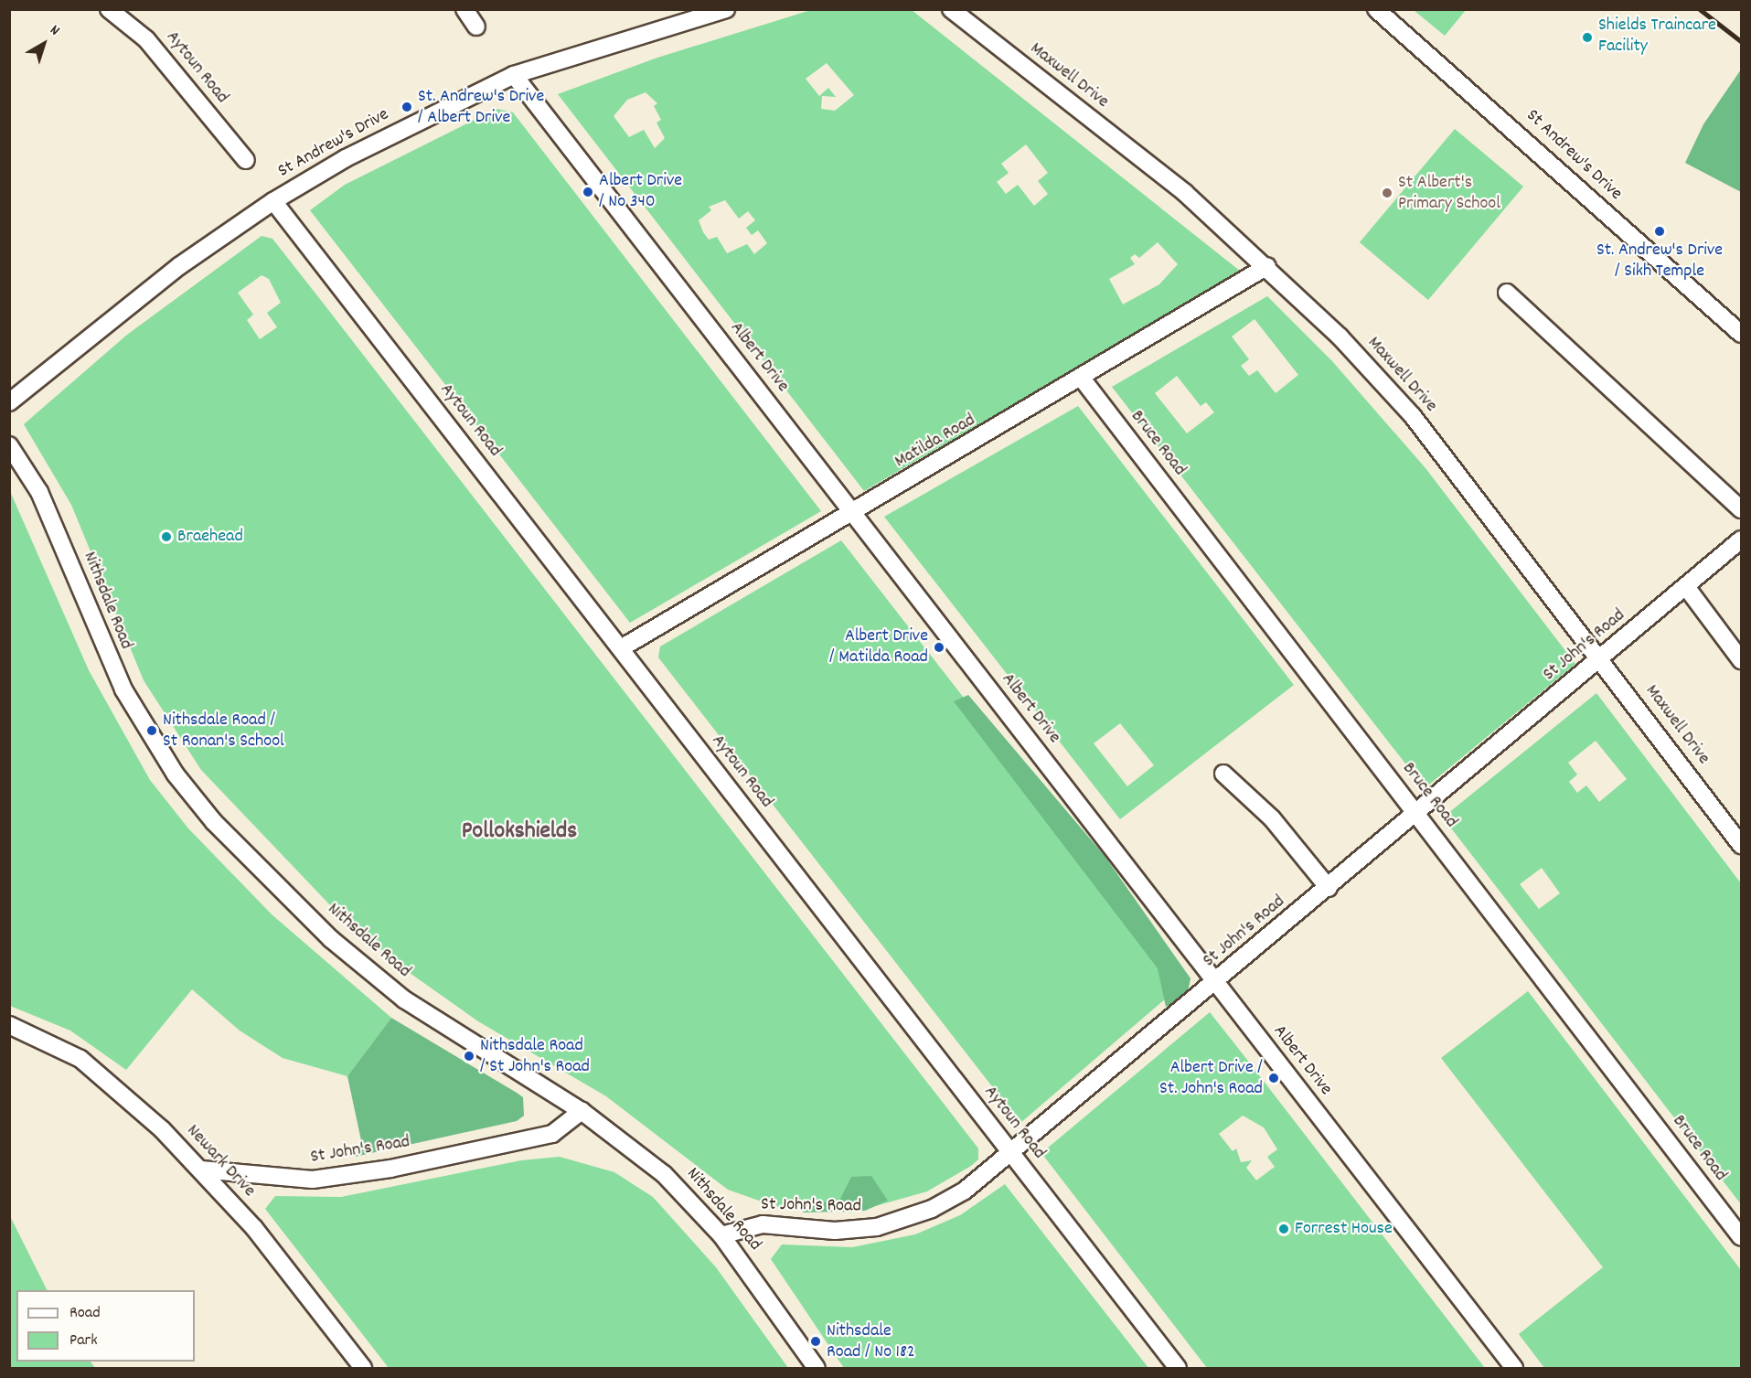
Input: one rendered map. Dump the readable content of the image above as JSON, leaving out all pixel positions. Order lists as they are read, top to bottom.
{
  "streets": {
    "street": [
      "Aytoun Road",
      "Maxwell Drive",
      "St Andrew's Drive",
      "Albert Drive",
      "Matilda Road",
      "Bruce Road",
      "Nithsdale Road",
      "St John's Road",
      "Newark Drive"
    ]
  },
  "crossings": [
    ["Aytoun Road", "St Andrew's Drive"],
    ["Aytoun Road", "Matilda Road"],
    ["Aytoun Road", "St John's Road"],
    ["Maxwell Drive", "Matilda Road"],
    ["Maxwell Drive", "St John's Road"],
    ["St Andrew's Drive", "Albert Drive"],
    ["Albert Drive", "Matilda Road"],
    ["Albert Drive", "St John's Road"],
    ["Matilda Road", "Bruce Road"],
    ["Bruce Road", "St John's Road"],
    ["Nithsdale Road", "St John's Road"],
    ["St John's Road", "Newark Drive"]
  ],
  "districts": ["Pollokshields"],
  "places": [
    "Shields Traincare Facility",
    "St. Andrew's Drive / Albert Drive",
    "Albert Drive / No 340",
    "St Albert's Primary School",
    "St. Andrew's Drive / Sikh Temple",
    "Braehead",
    "Albert Drive / Matilda Road",
    "Nithsdale Road / St Ronan's School",
    "Nithsdale Road / St John's Road",
    "Albert Drive / St. John's Road",
    "Forrest House",
    "Nithsdale Road / No 182"
  ],
  "legend": ["Road", "Park"],
  "north": "top right"
}
